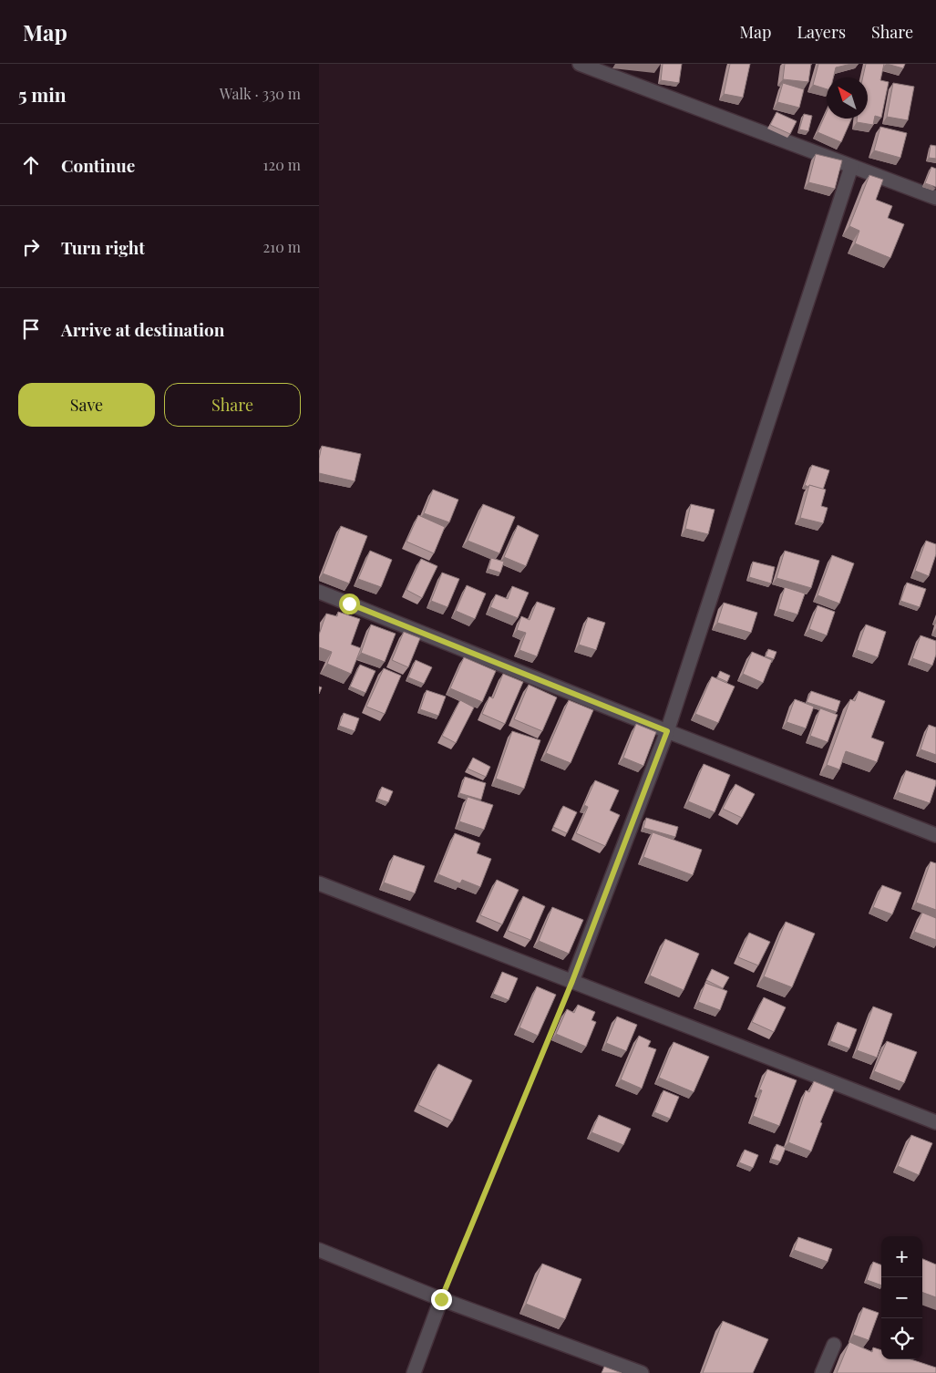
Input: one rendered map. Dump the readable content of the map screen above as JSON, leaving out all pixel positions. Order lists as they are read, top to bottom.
{
  "north": "top left",
  "page": {
    "header": "Map",
    "nav": ["Map", "Layers", "Share"],
    "heading": ["5 min", "Walk · 330 m"],
    "list": [
      ["Continue", "120 m"],
      ["Turn right", "210 m"],
      "Arrive at destination"
    ],
    "buttons": ["Save", "Share"],
    "map_buttons": ["+", "−"]
  }
}
